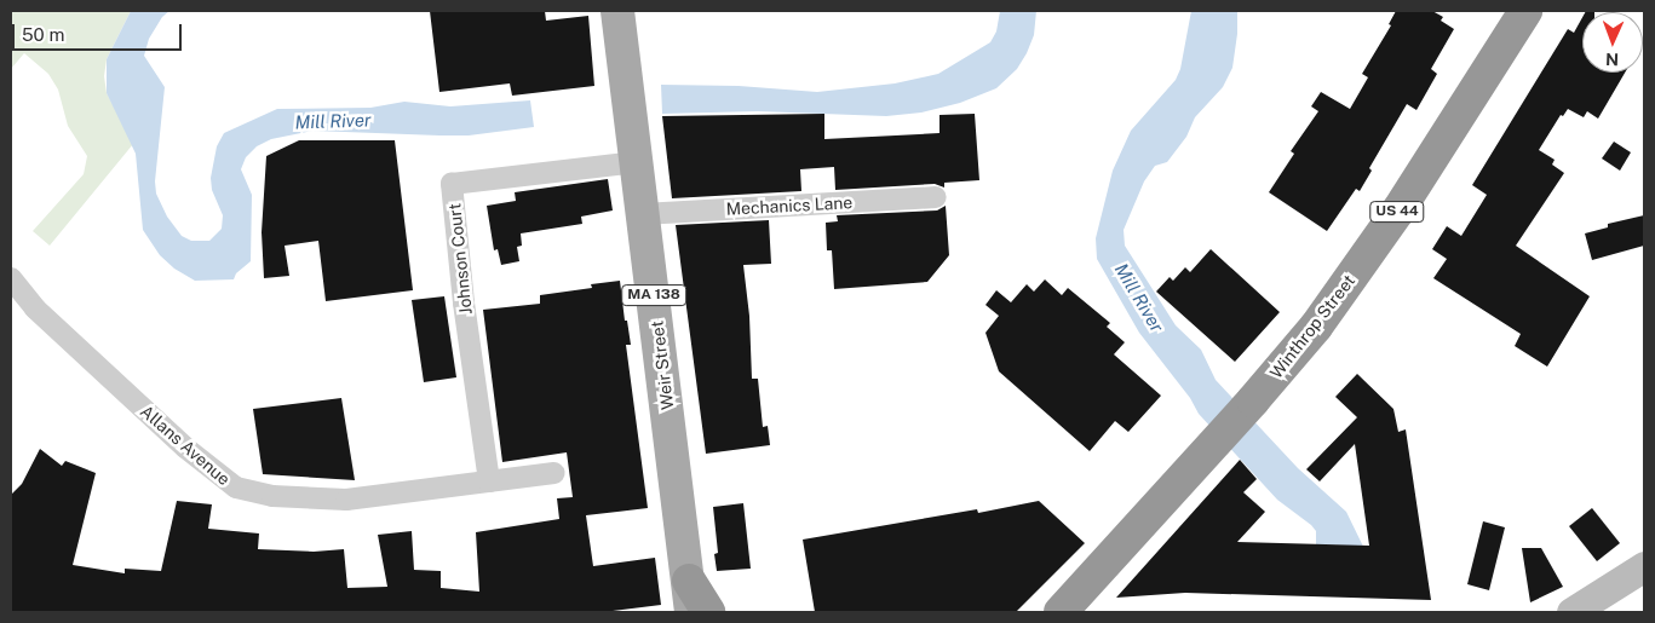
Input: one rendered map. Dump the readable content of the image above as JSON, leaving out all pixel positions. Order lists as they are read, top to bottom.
{
  "streets": {
    "highway": ["US 44", "MA 138", "Winthrop Street"],
    "main road": ["Weir Street"],
    "street": ["Mechanics Lane", "Johnson Court", "Allans Avenue"]
  },
  "crossings": [
    ["Mechanics Lane", "Weir Street"],
    ["Johnson Court", "Weir Street"],
    ["Johnson Court", "Allans Avenue"],
    ["MA 138", "Weir Street"]
  ],
  "water": ["Mill River"],
  "scale_bar": "50 m",
  "north": "bottom"
}
